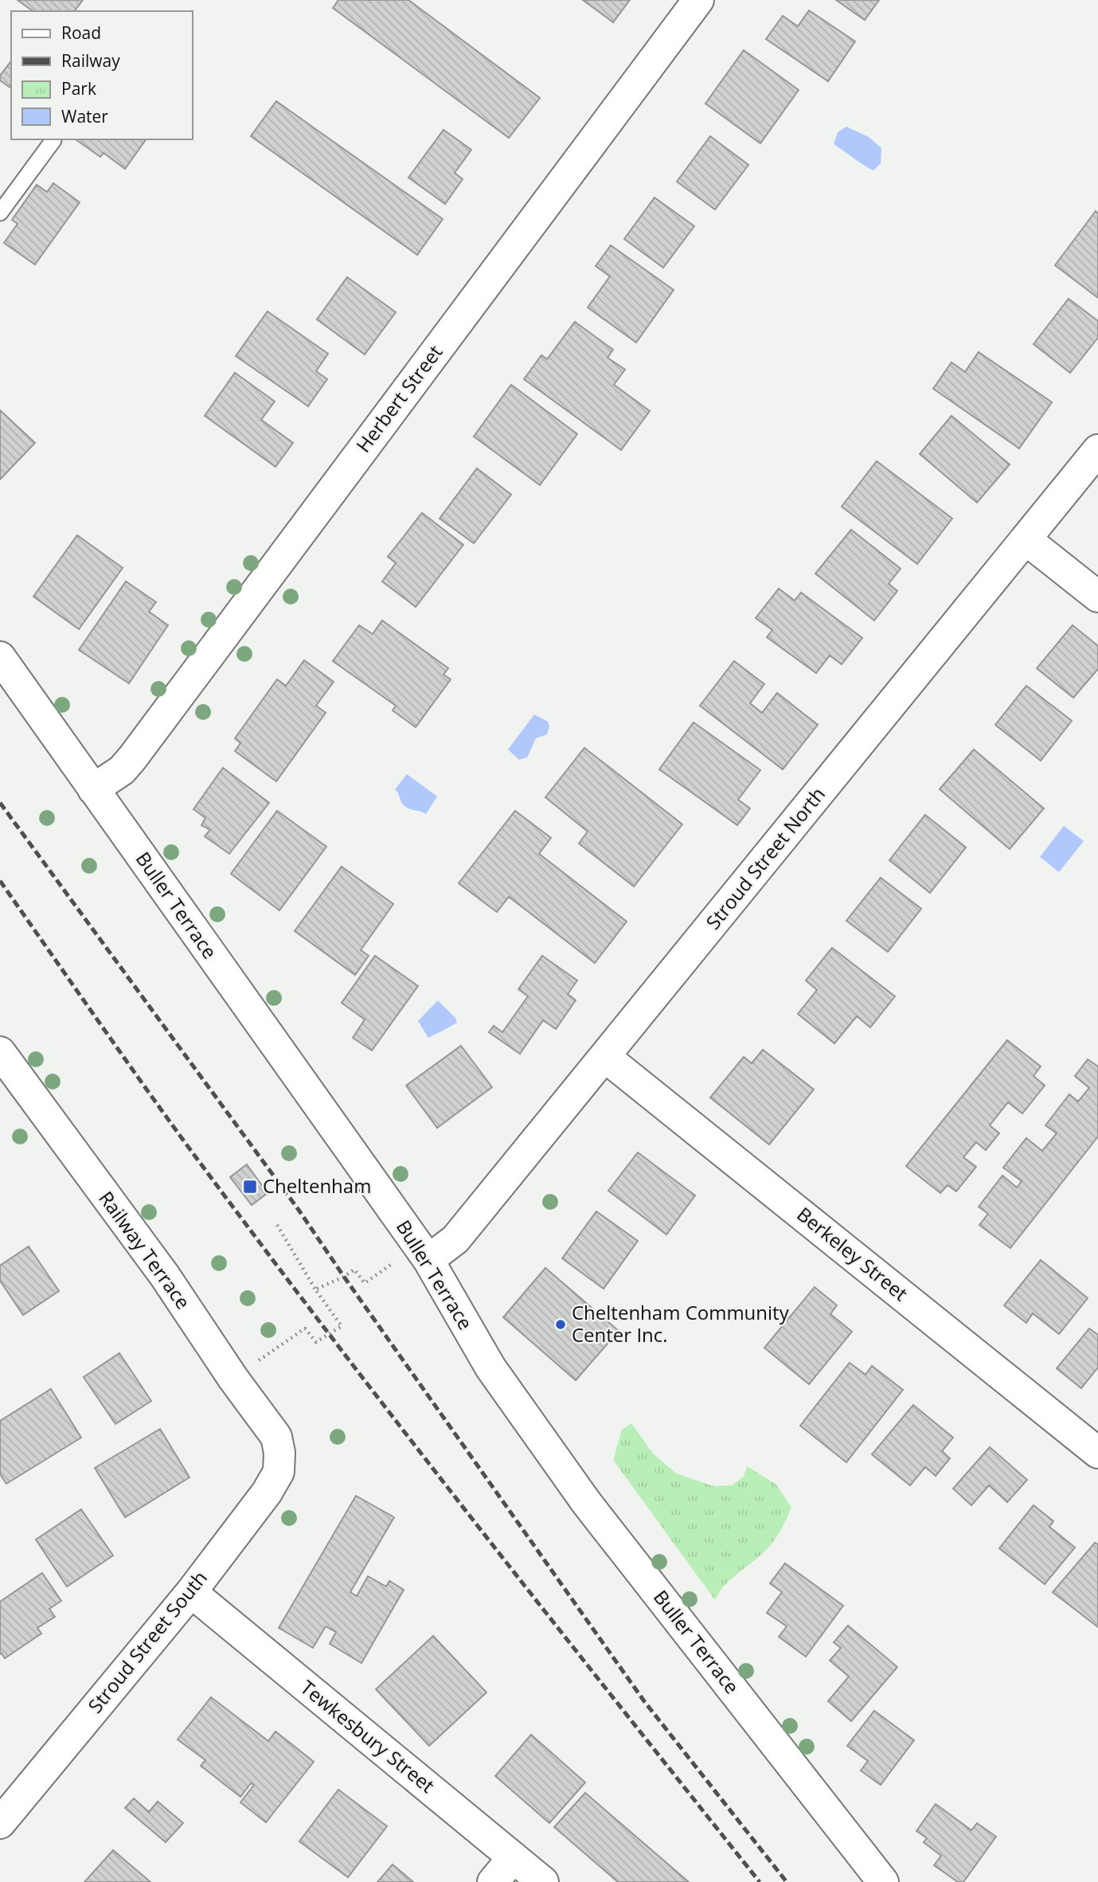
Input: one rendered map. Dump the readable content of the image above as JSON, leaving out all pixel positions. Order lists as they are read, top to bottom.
{
  "streets": {
    "street": [
      "Herbert Street",
      "Stroud Street North",
      "Buller Terrace",
      "Railway Terrace",
      "Berkeley Street",
      "Stroud Street South",
      "Tewkesbury Street"
    ]
  },
  "crossings": [
    ["Herbert Street", "Buller Terrace"],
    ["Stroud Street North", "Buller Terrace"],
    ["Stroud Street North", "Berkeley Street"],
    ["Railway Terrace", "Stroud Street South"],
    ["Stroud Street South", "Tewkesbury Street"]
  ],
  "places": {
    "transit": ["Cheltenham"],
    "other": ["Cheltenham Community Center Inc."]
  },
  "legend": [
    "Road",
    "Railway",
    "Park",
    "Water"
  ]
}
